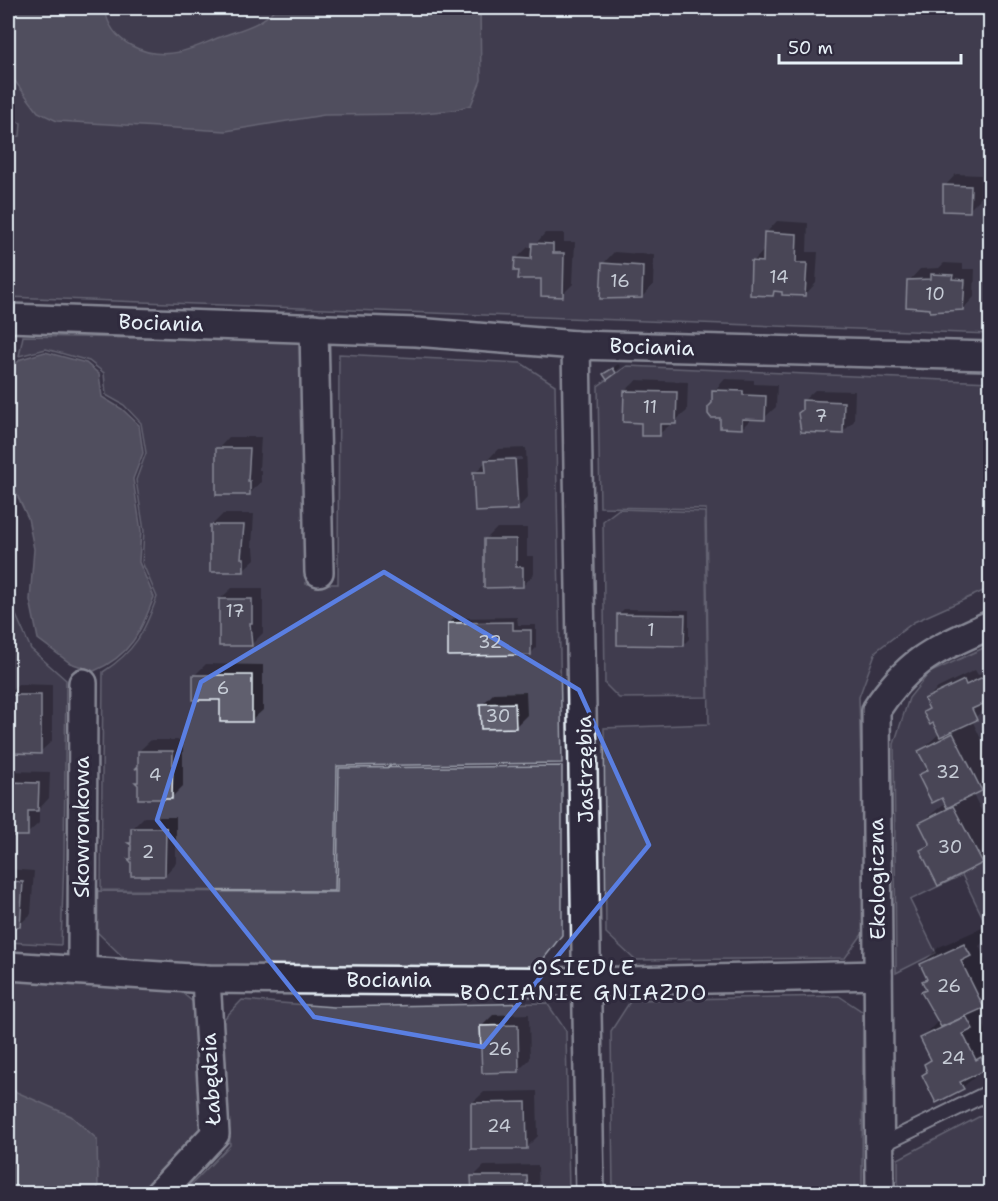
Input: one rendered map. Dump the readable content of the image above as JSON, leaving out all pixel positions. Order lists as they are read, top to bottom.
{
  "streets": {
    "street": [
      "Bociania",
      "Jastrzębia",
      "Skowronkowa",
      "Ekologiczna",
      "Łabędzia"
    ]
  },
  "crossings": [
    ["Bociania", "Jastrzębia"],
    ["Bociania", "Skowronkowa"],
    ["Bociania", "Ekologiczna"],
    ["Bociania", "Łabędzia"]
  ],
  "districts": ["OSIEDLE BOCIANIE GNIAZDO"],
  "house_numbers": [
    "14",
    "16",
    "10",
    "11",
    "7",
    "17",
    "1",
    "32",
    "6",
    "30",
    "32",
    "4",
    "30",
    "2",
    "26",
    "26",
    "24",
    "24"
  ],
  "scale_bar": "50 m"
}
